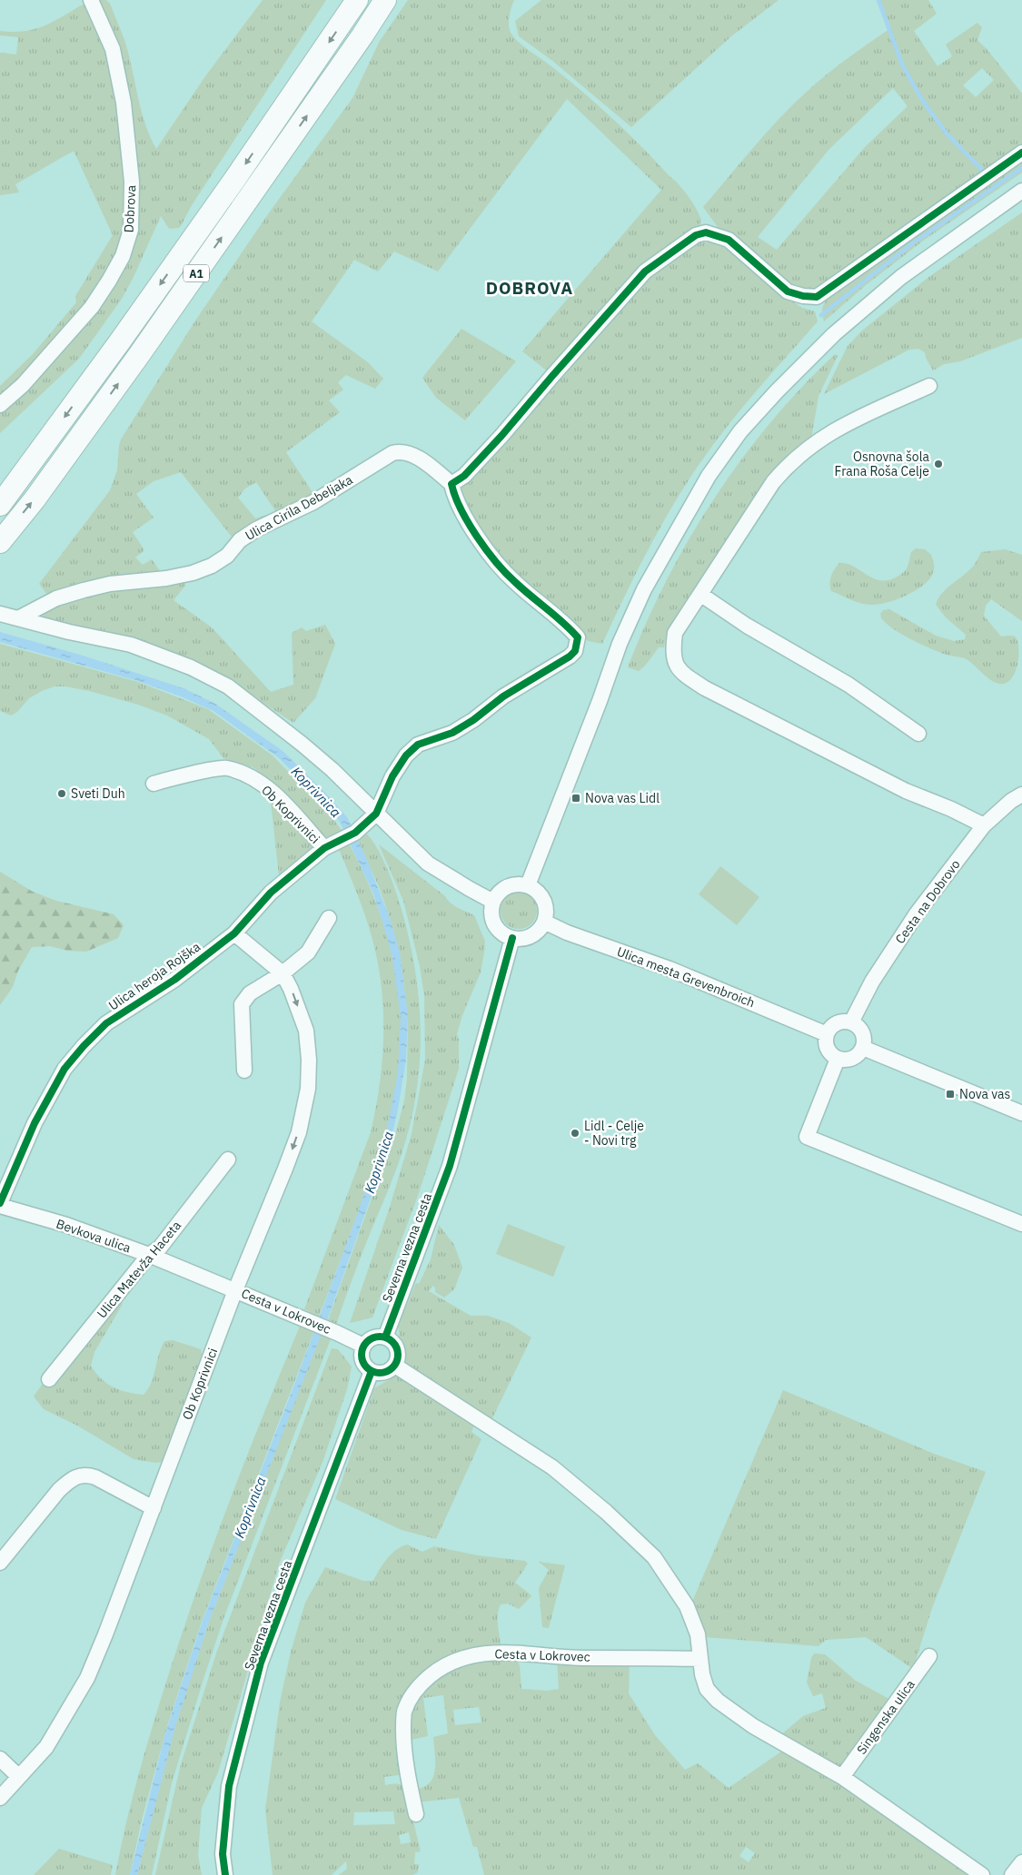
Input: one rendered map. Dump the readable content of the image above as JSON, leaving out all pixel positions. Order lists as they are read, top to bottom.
{
  "streets": {
    "highway": ["A1"],
    "street": [
      "Dobrova",
      "Ulica Cirila Debeljaka",
      "Ob Koprivnici",
      "Cesta na Dobrovo",
      "Ulica heroja Rojška",
      "Ulica mesta Grevenbroich",
      "Bevkova ulica",
      "Severna vezna cesta",
      "Ulica Matevža Haceta",
      "Cesta v Lokrovec",
      "Singenska ulica"
    ]
  },
  "crossings": [
    ["Ob Koprivnici", "Ulica heroja Rojška"],
    ["Ob Koprivnici", "Bevkova ulica"],
    ["Ob Koprivnici", "Cesta v Lokrovec"],
    ["Cesta na Dobrovo", "Ulica mesta Grevenbroich"],
    ["Ulica heroja Rojška", "Bevkova ulica"],
    ["Ulica mesta Grevenbroich", "Severna vezna cesta"],
    ["Bevkova ulica", "Ulica Matevža Haceta"],
    ["Bevkova ulica", "Cesta v Lokrovec"],
    ["Severna vezna cesta", "Cesta v Lokrovec"]
  ],
  "districts": ["DOBROVA"],
  "water": ["Koprivnica"],
  "places": {
    "other": ["Osnovna šola Frana Roša Celje", "Sveti Duh", "Lidl - Celje - Novi trg"],
    "transit": ["Nova vas Lidl", "Nova vas"]
  }
}
